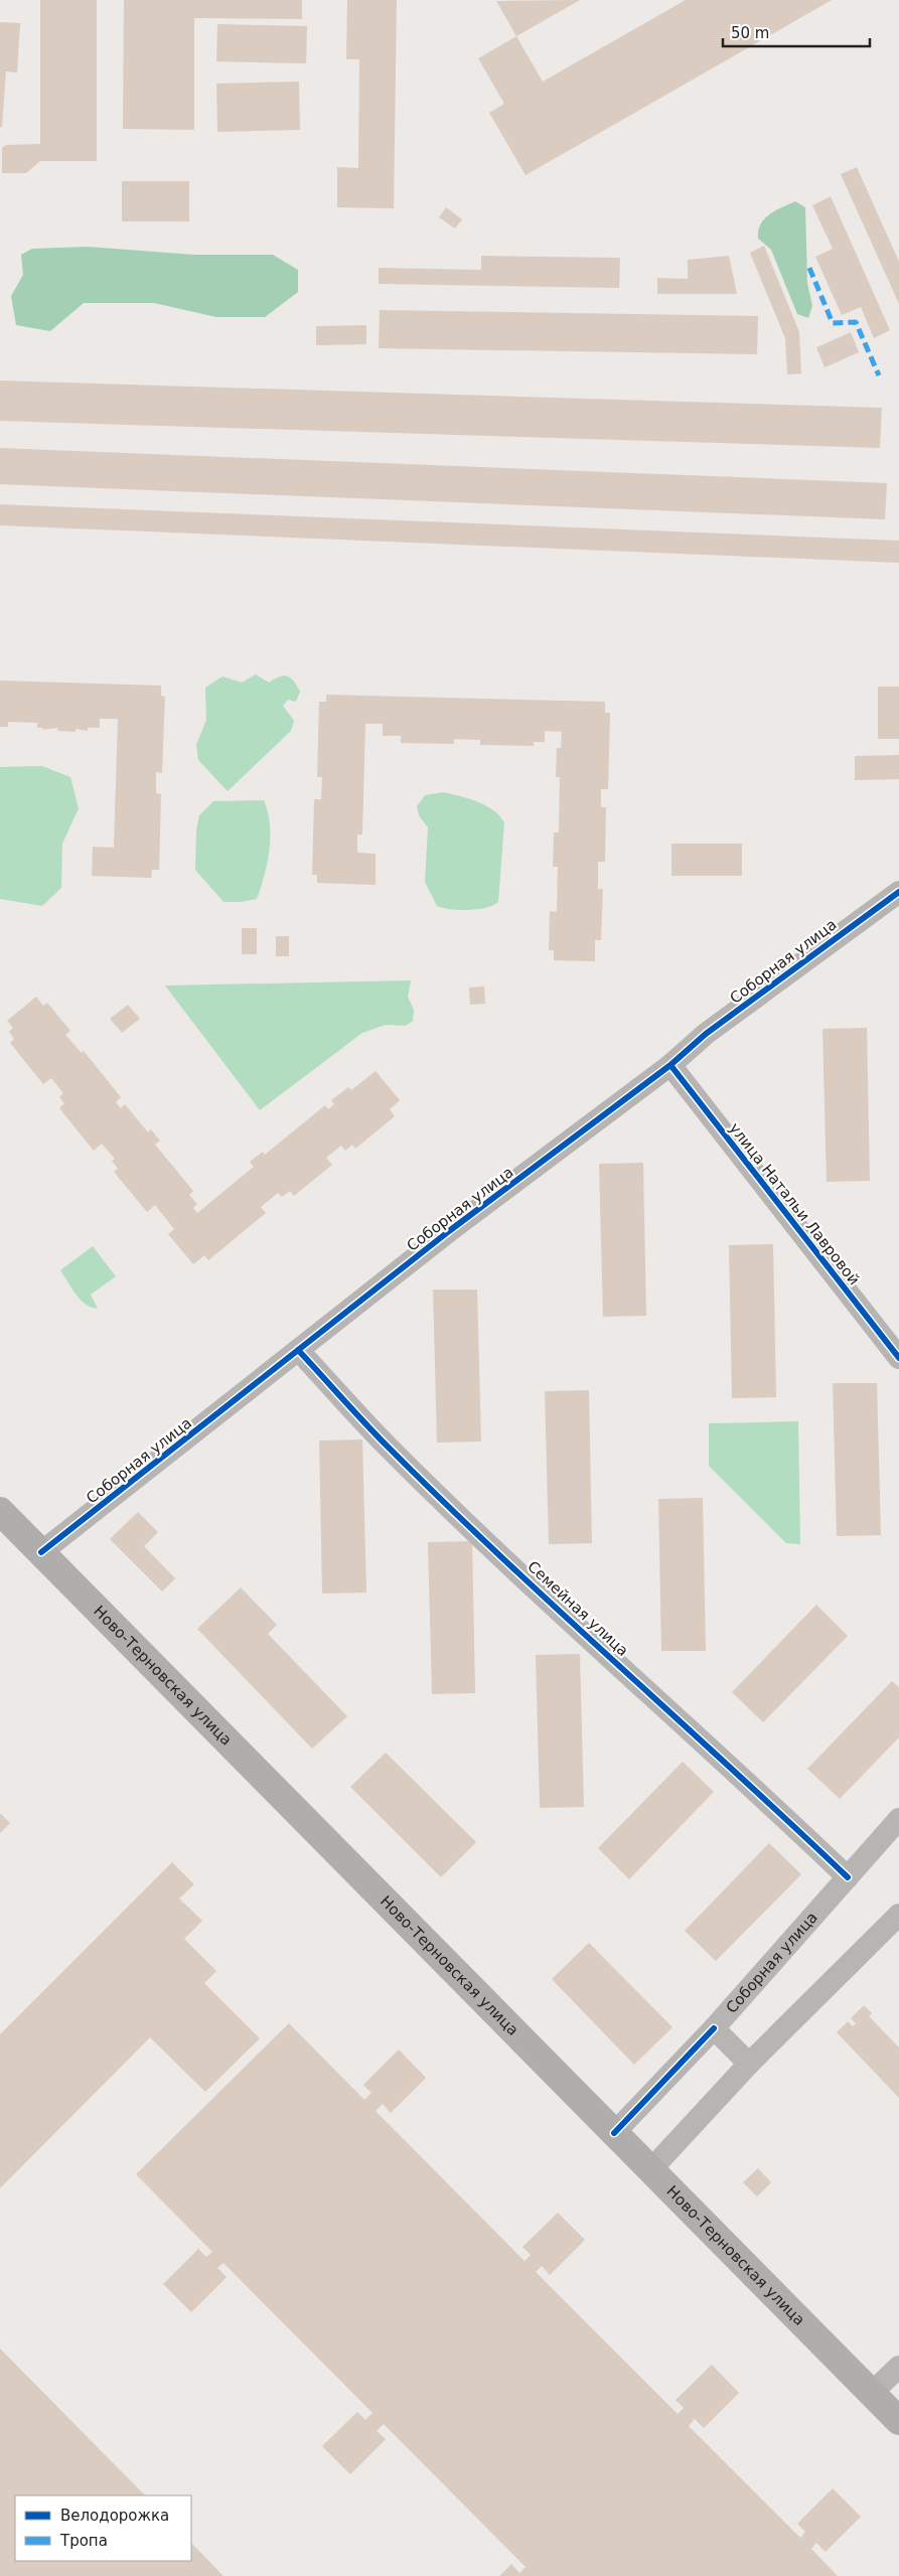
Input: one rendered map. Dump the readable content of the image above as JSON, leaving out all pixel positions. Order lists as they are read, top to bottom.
{
  "streets": {
    "main road": ["Ново-Терновская улица"],
    "street": ["Соборная улица", "улица Натальи Лавровой", "Семейная улица"]
  },
  "crossings": [
    ["Соборная улица", "улица Натальи Лавровой"],
    ["Соборная улица", "Семейная улица"],
    ["Соборная улица", "Ново-Терновская улица"]
  ],
  "legend": ["Велодорожка", "Тропа"],
  "scale_bar": "50 m"
}
